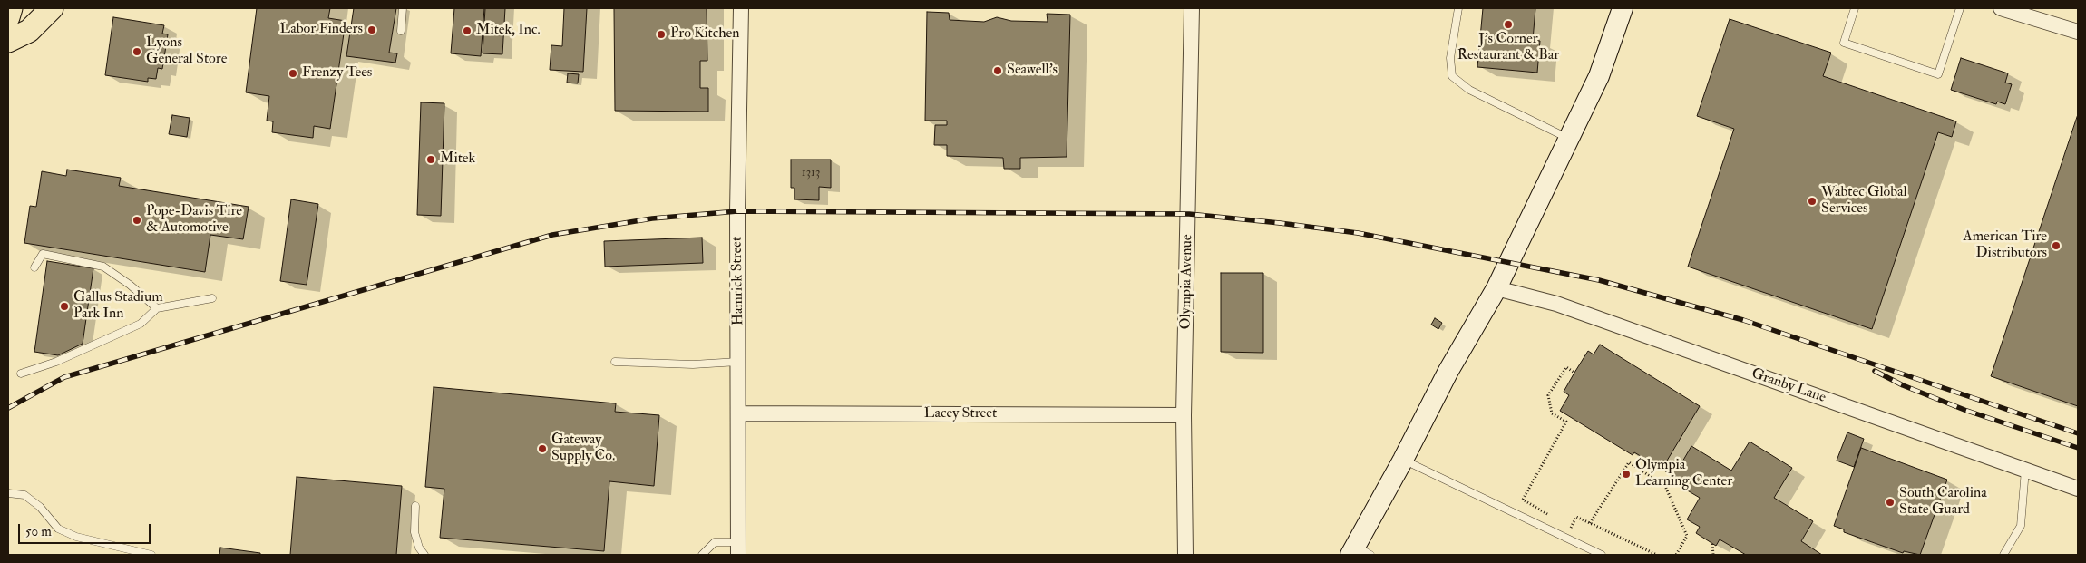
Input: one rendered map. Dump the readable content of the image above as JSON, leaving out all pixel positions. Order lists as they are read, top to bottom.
{
  "streets": {
    "street": [
      "Hamrick Street",
      "Olympia Avenue",
      "Granby Lane",
      "Lacey Street"
    ]
  },
  "crossings": [
    ["Hamrick Street", "Lacey Street"],
    ["Olympia Avenue", "Lacey Street"]
  ],
  "places": [
    "J's Corner Restaurant & Bar",
    "Labor Finders",
    "Mitek, Inc.",
    "Pro Kitchen",
    "Lyons General Store",
    "Seawell's",
    "Frenzy Tees",
    "Mitek",
    "Wabtec Global Services",
    "Pope-Davis Tire & Automotive",
    "American Tire Distributors",
    "Gallus Stadium Park Inn",
    "Gateway Supply Co.",
    "Olympia Learning Center",
    "South Carolina State Guard"
  ],
  "house_numbers": ["1313"],
  "scale_bar": "50 m"
}
